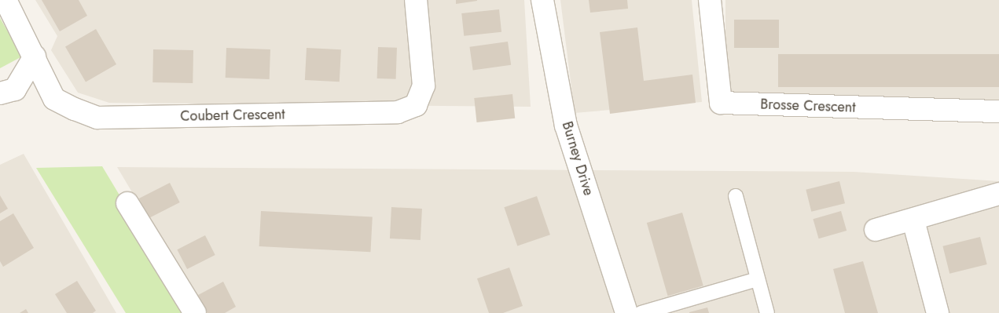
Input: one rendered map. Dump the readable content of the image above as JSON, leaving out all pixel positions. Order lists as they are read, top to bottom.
{
  "streets": {
    "street": ["Brosse Crescent", "Coubert Crescent", "Burney Drive"]
  }
}
